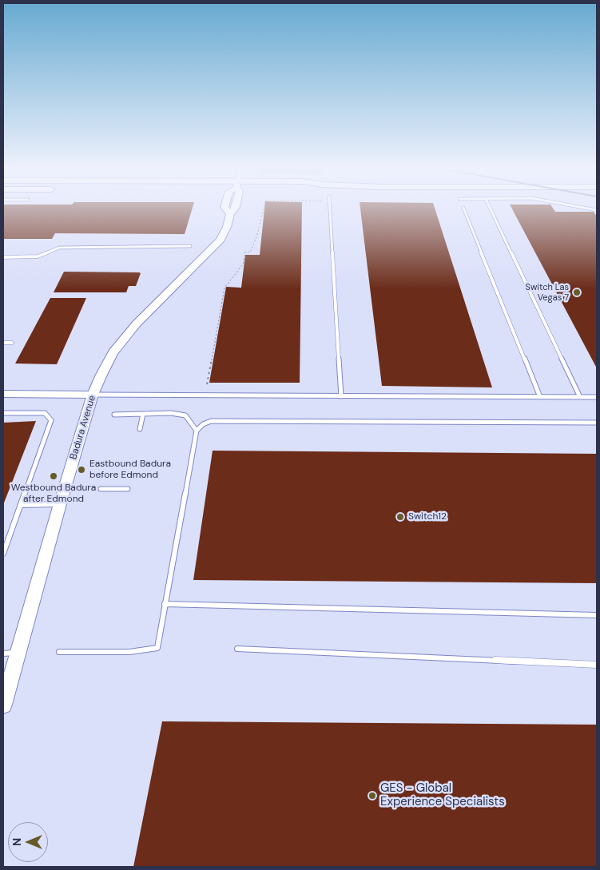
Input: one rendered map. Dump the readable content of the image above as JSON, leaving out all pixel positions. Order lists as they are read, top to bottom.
{
  "streets": {
    "main road": ["Badura Avenue"]
  },
  "places": [
    "Switch Las Vegas 7",
    "Eastbound Badura before Edmond",
    "Westbound Badura after Edmond",
    "Switch12",
    "GES - Global Experience Specialists"
  ],
  "north": "left"
}
